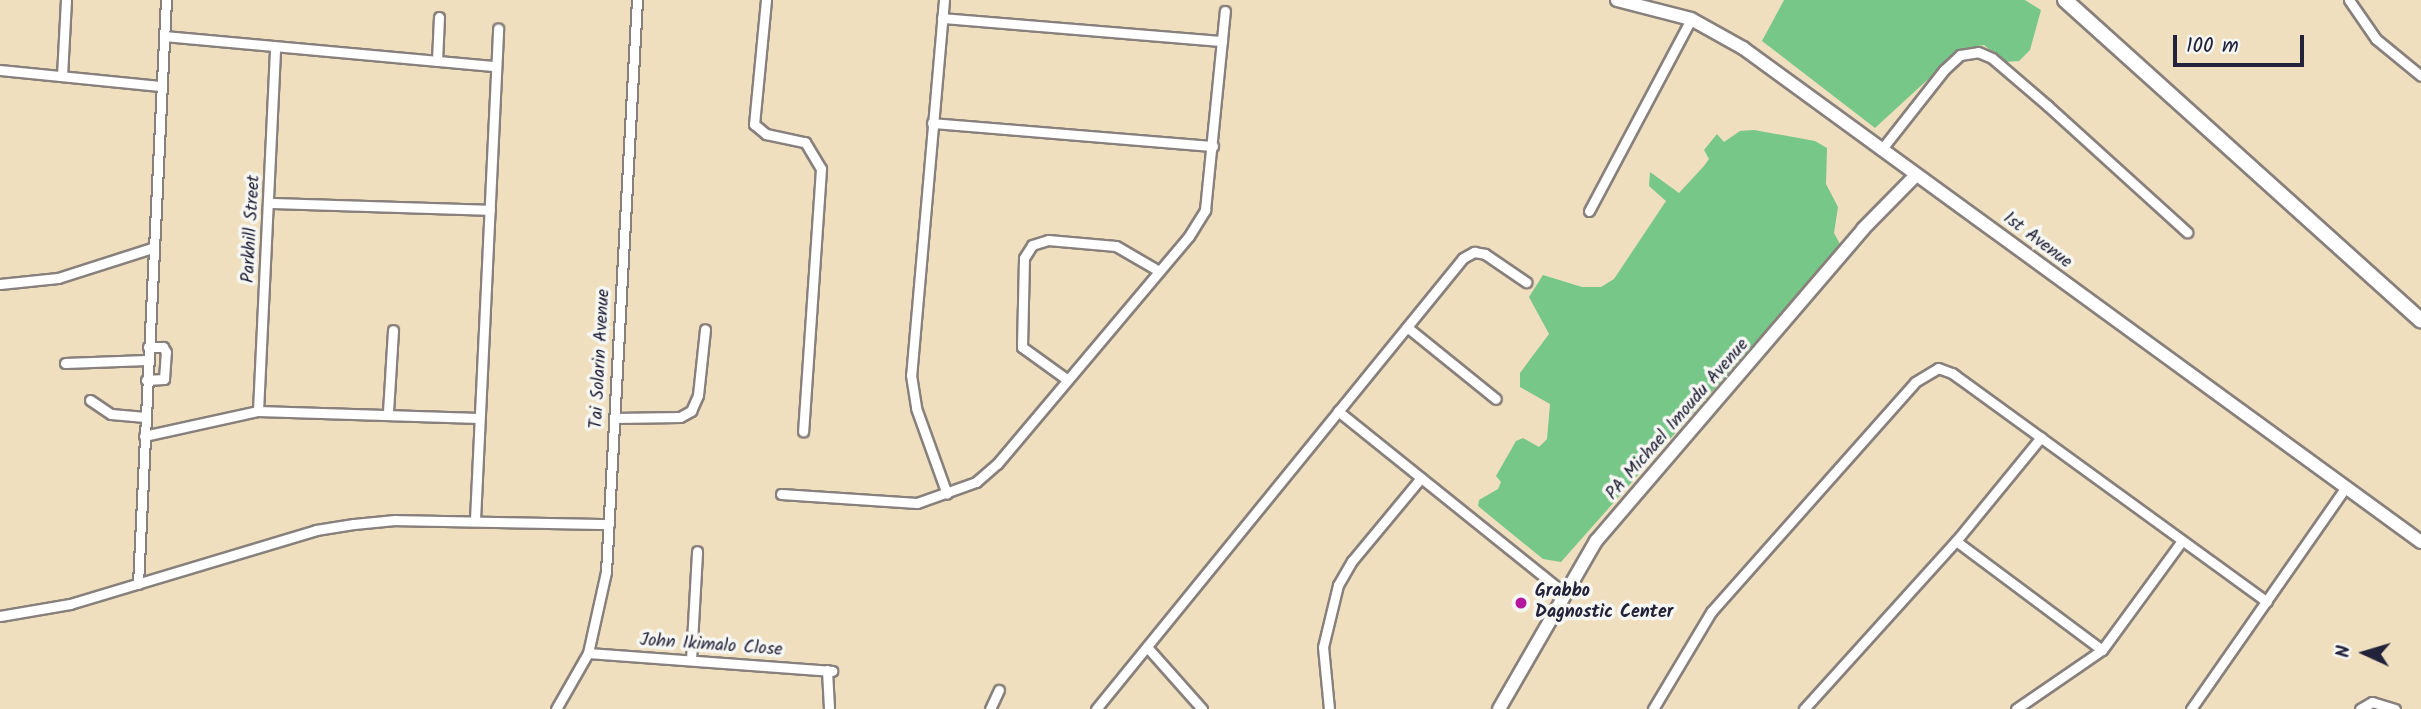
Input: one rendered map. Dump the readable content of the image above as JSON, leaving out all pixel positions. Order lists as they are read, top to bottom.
{
  "streets": {
    "street": [
      "Parkhill Street",
      "1st Avenue",
      "Tai Solarin Avenue",
      "PA Michael Imoudu Avenue",
      "John Ikimalo Close"
    ]
  },
  "crossings": [
    ["1st Avenue", "PA Michael Imoudu Avenue"],
    ["Tai Solarin Avenue", "John Ikimalo Close"]
  ],
  "places": ["Grabbo Dagnostic Center"],
  "scale_bar": "100 m",
  "north": "left"
}
